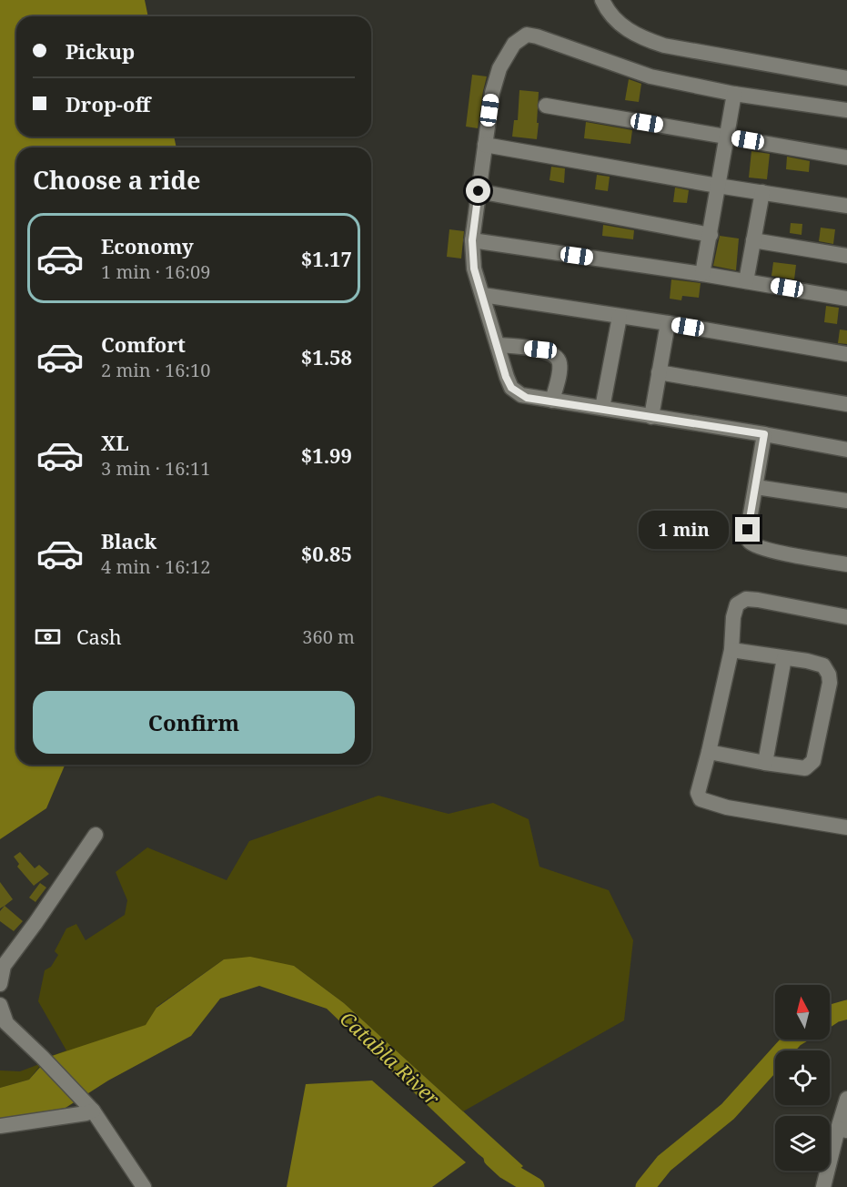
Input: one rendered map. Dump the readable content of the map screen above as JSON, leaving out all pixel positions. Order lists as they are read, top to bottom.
{
  "water": ["Catabla River"],
  "north": "top",
  "page": {
    "banner": ["Pickup", "Drop-off"],
    "heading": "Choose a ride",
    "list": [
      {
        "name": "Economy",
        "note": "1 min · 16:09",
        "value": "$1.17"
      },
      {
        "name": "Comfort",
        "note": "2 min · 16:10",
        "value": "$1.58"
      },
      {
        "name": "XL",
        "note": "3 min · 16:11",
        "value": "$1.99"
      },
      {
        "name": "Black",
        "note": "4 min · 16:12",
        "value": "$0.85"
      }
    ],
    "bubble": "1 min",
    "pay": ["Cash", "360 m"],
    "buttons": "Confirm"
  }
}
